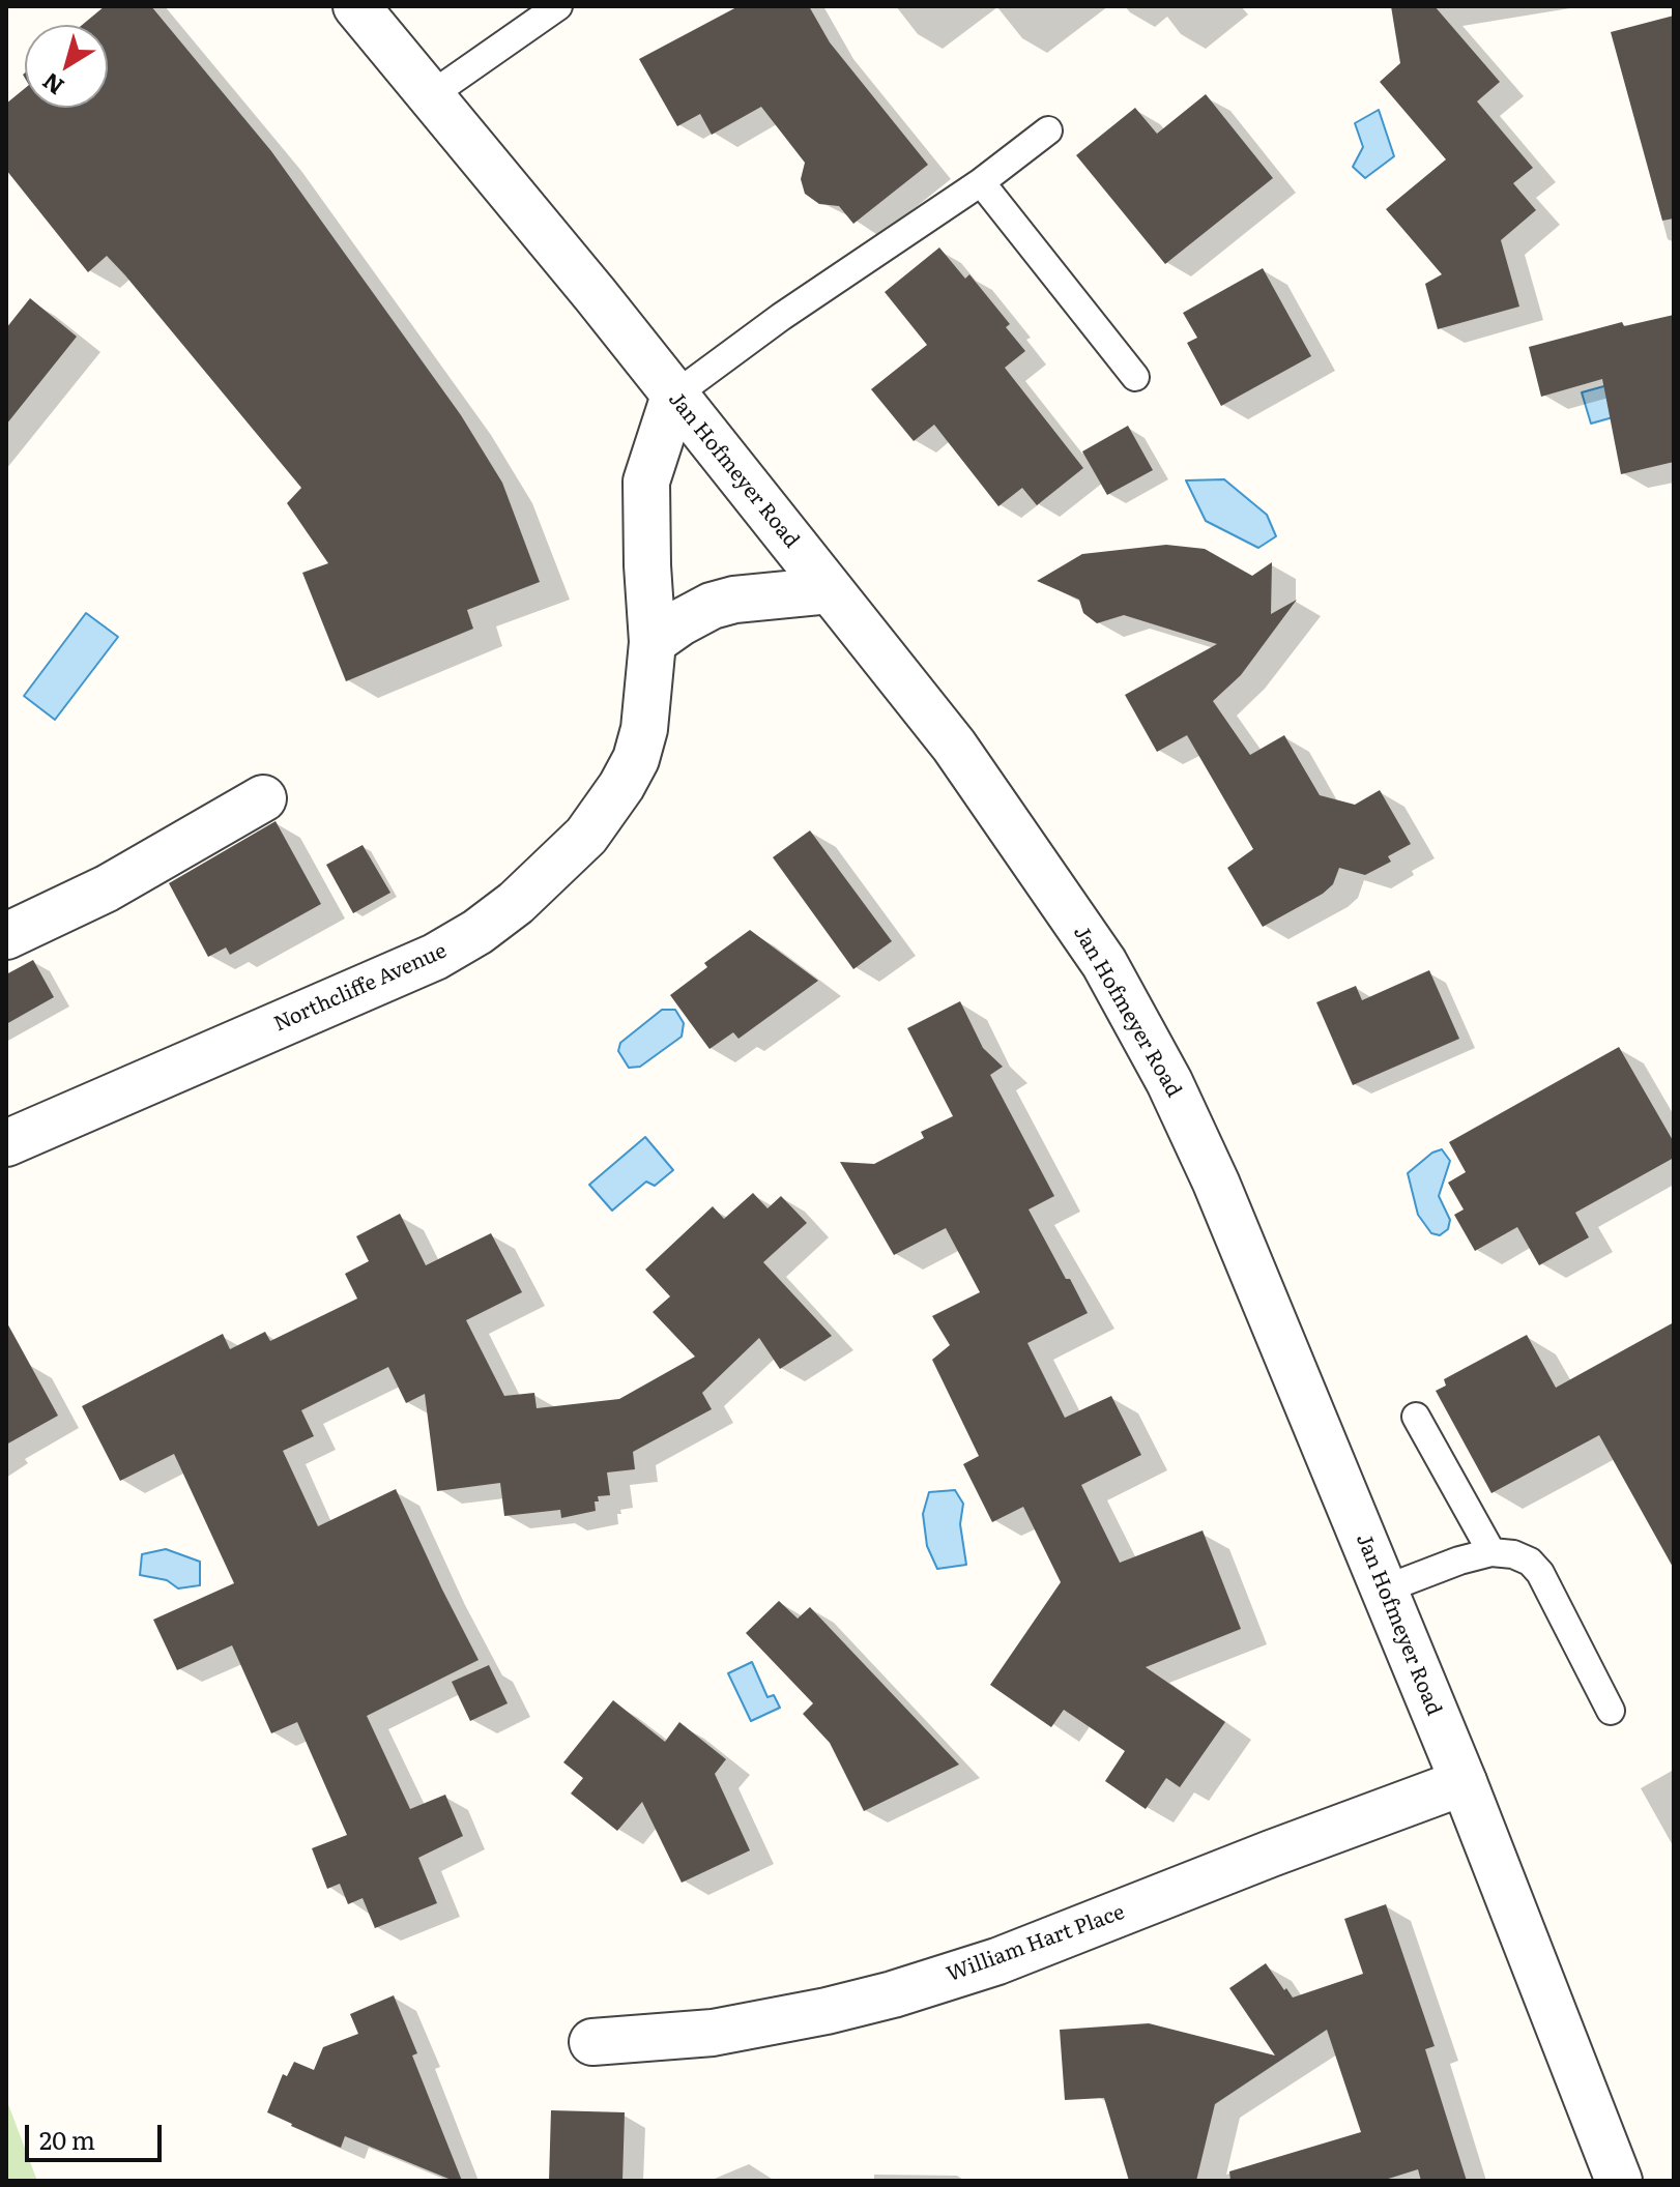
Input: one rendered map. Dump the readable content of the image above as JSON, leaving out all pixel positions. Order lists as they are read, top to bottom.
{
  "streets": {
    "street": ["Jan Hofmeyer Road", "Northcliffe Avenue", "William Hart Place"]
  },
  "crossings": [
    ["Jan Hofmeyer Road", "Northcliffe Avenue"],
    ["Jan Hofmeyer Road", "William Hart Place"]
  ],
  "scale_bar": "20 m",
  "north": "bottom left"
}
